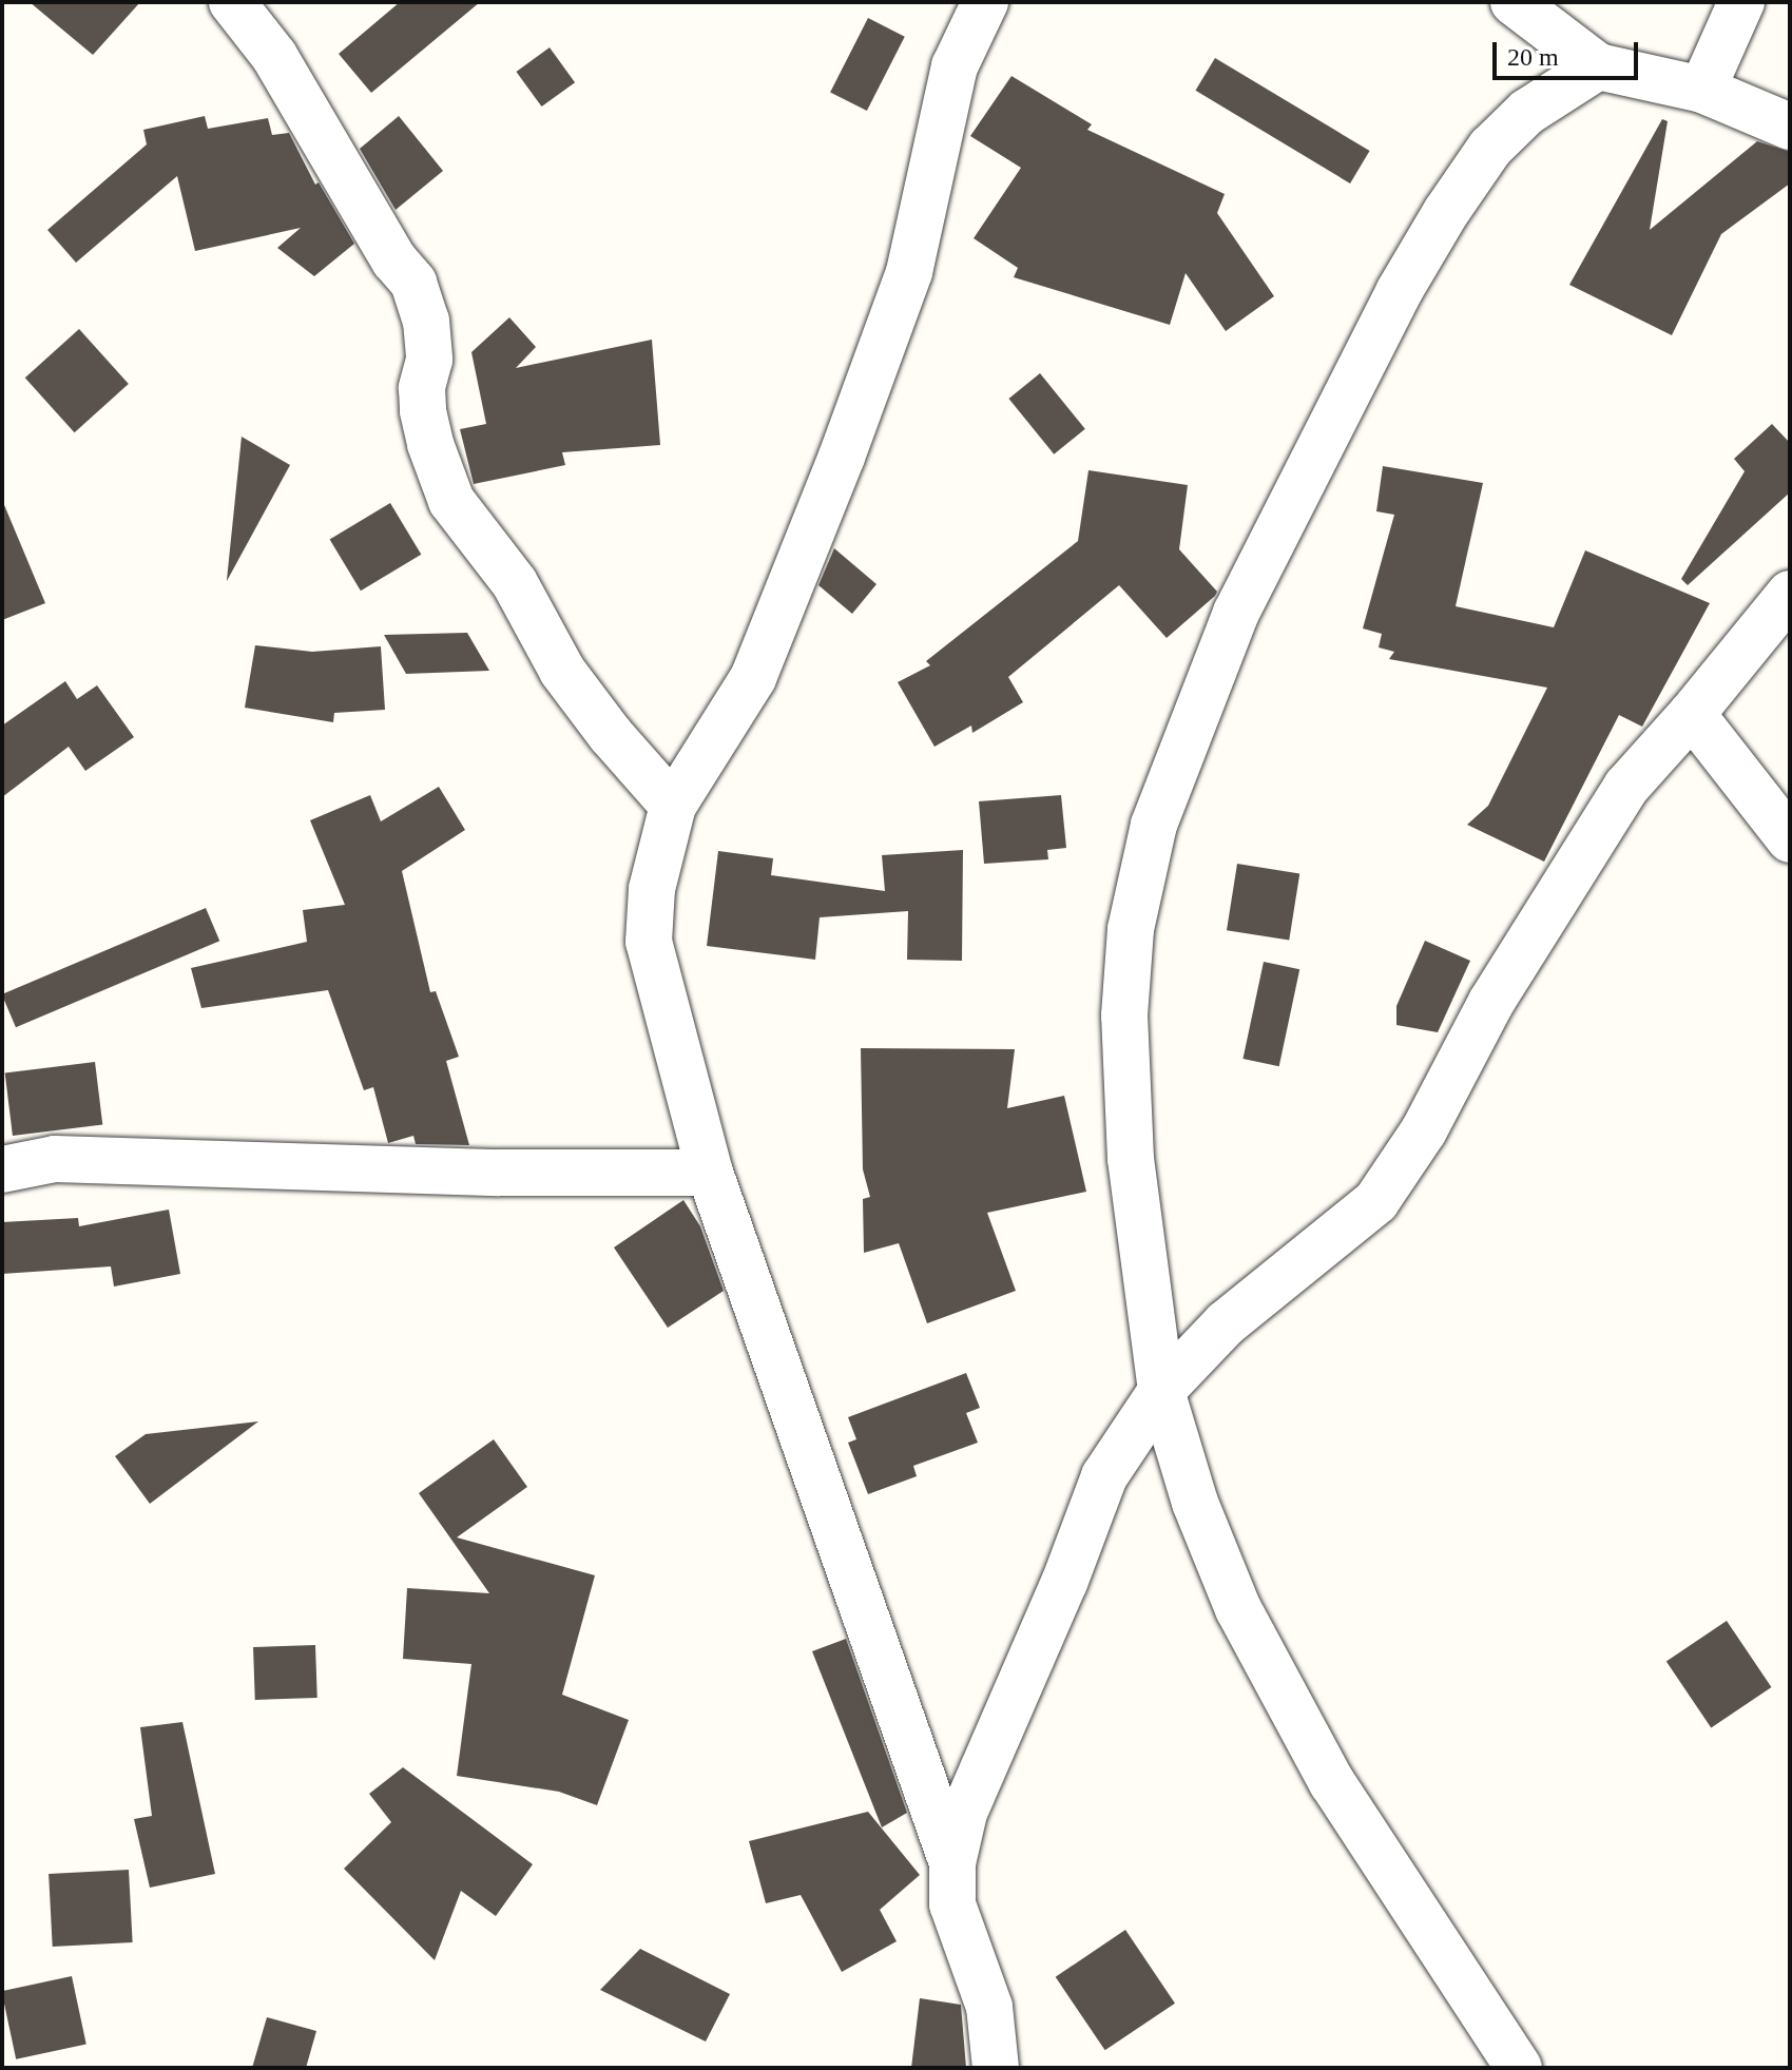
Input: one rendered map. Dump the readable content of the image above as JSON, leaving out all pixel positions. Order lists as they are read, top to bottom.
{
  "scale_bar": "20 m"
}
